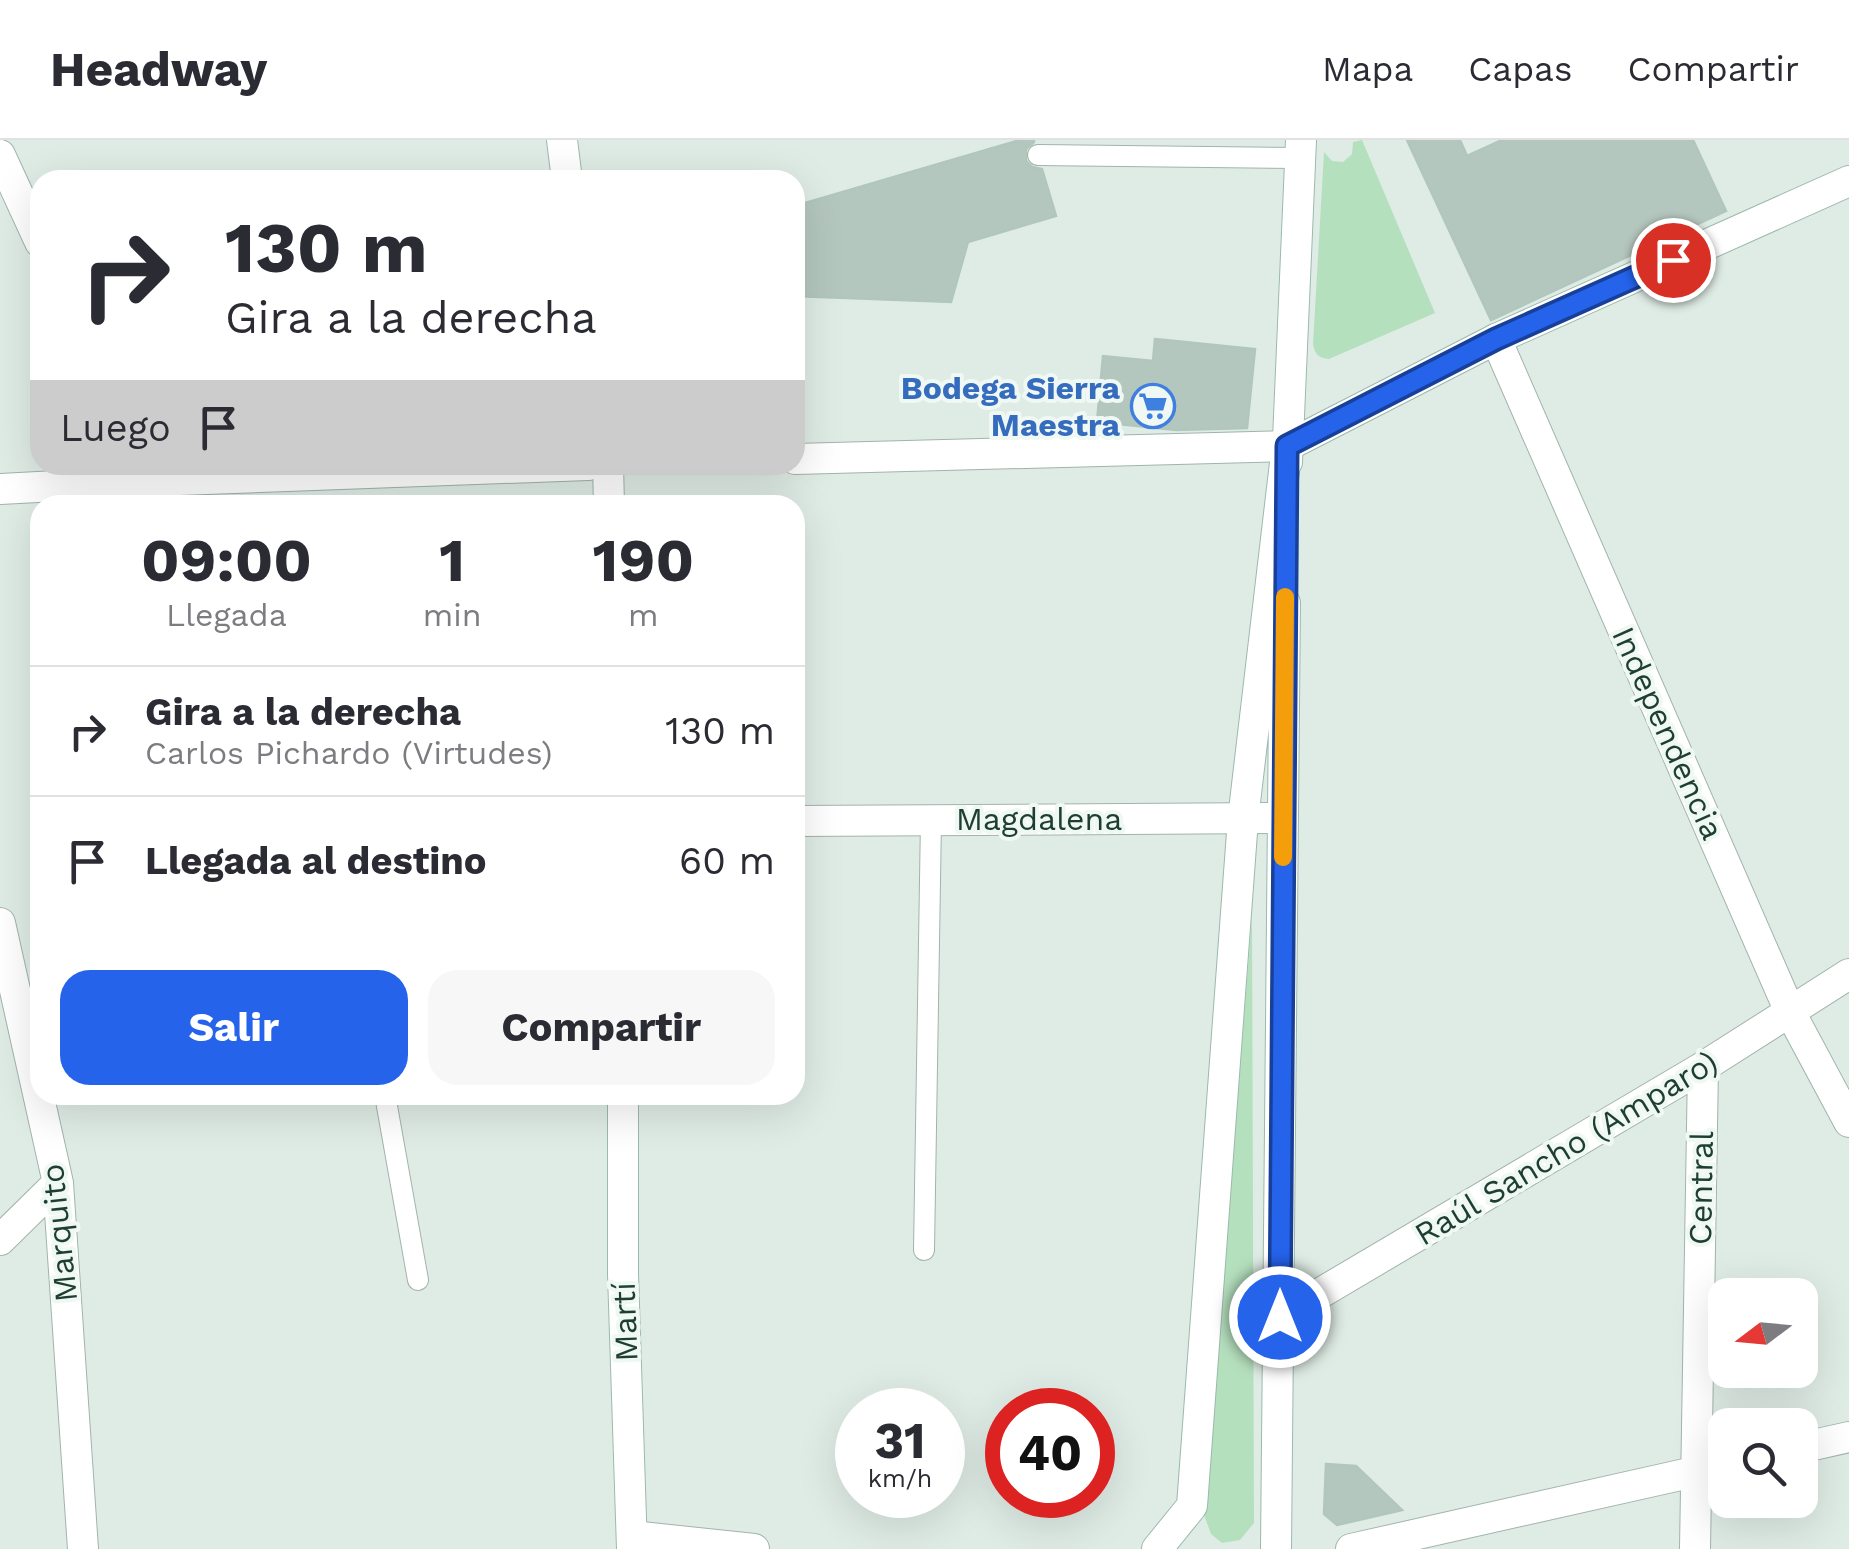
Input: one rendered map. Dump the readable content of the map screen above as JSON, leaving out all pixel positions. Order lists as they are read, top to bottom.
{
  "streets": {
    "street": [
      "Independencia",
      "Magdalena",
      "Raúl Sancho (Amparo)",
      "Central",
      "Marquito",
      "Martí"
    ]
  },
  "crossings": [
    ["Independencia", "Raúl Sancho (Amparo)"],
    ["Raúl Sancho (Amparo)", "Central"]
  ],
  "places": {
    "supermarket": ["Bodega Sierra Maestra"]
  },
  "north": "left",
  "page": {
    "header": "Headway",
    "nav": ["Mapa", "Capas", "Compartir"],
    "turn": ["130 m", "Gira a la derecha"],
    "then": "Luego",
    "eta": [
      "09:00",
      "Llegada",
      "1",
      "min",
      "190",
      "m"
    ],
    "list": [
      {
        "name": "Gira a la derecha",
        "note": "Carlos Pichardo (Virtudes)",
        "value": "130 m"
      },
      {
        "name": "Llegada al destino",
        "value": "60 m"
      }
    ],
    "buttons": ["Salir", "Compartir"],
    "speed": "31 km/h",
    "limit": "40"
  }
}
